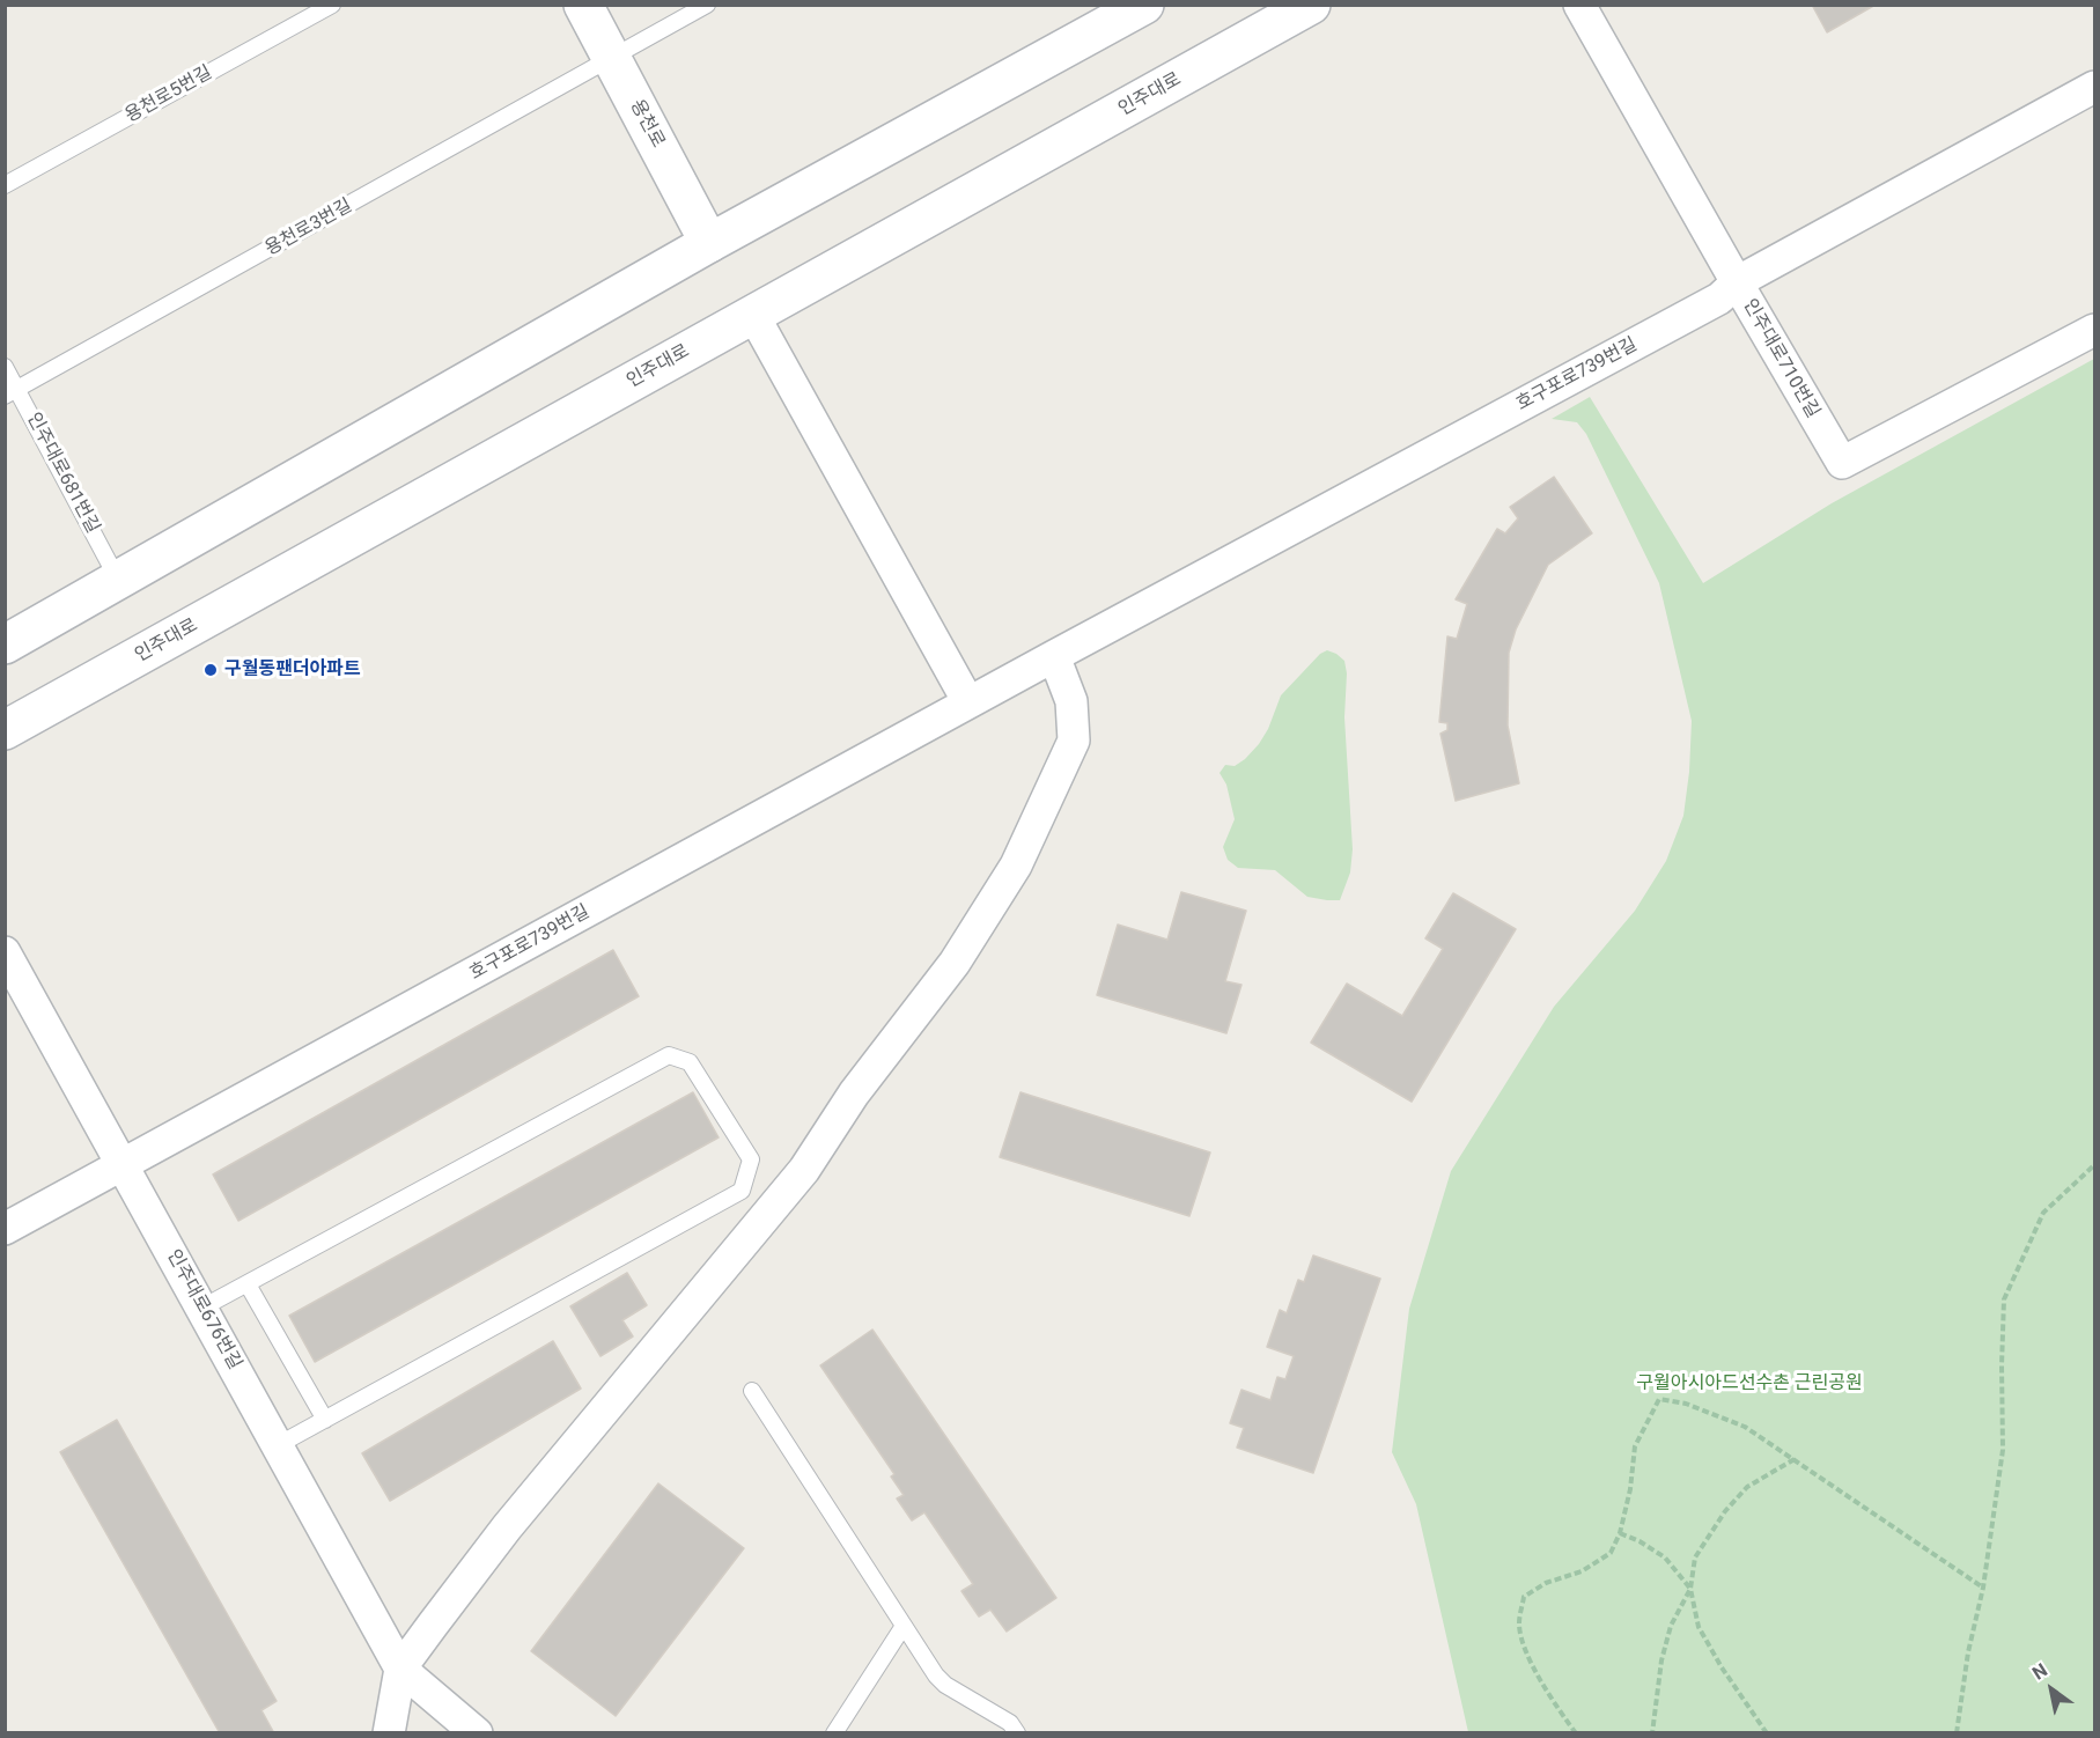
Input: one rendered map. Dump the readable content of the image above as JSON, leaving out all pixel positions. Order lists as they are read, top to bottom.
{
  "streets": {
    "main road": ["인주대로", "용천로"],
    "street": ["인주대로710번길", "호구포로739번길", "인주대로676번길"],
    "lane": ["용천로5번길", "용천로3번길", "인주대로681번길"]
  },
  "crossings": [
    ["용천로", "용천로3번길"],
    ["용천로3번길", "인주대로681번길"],
    ["인주대로710번길", "호구포로739번길"],
    ["호구포로739번길", "인주대로676번길"]
  ],
  "parks": ["구월아시아드선수촌 근린공원"],
  "places": ["구월동팬더아파트"],
  "north": "top left"
}
